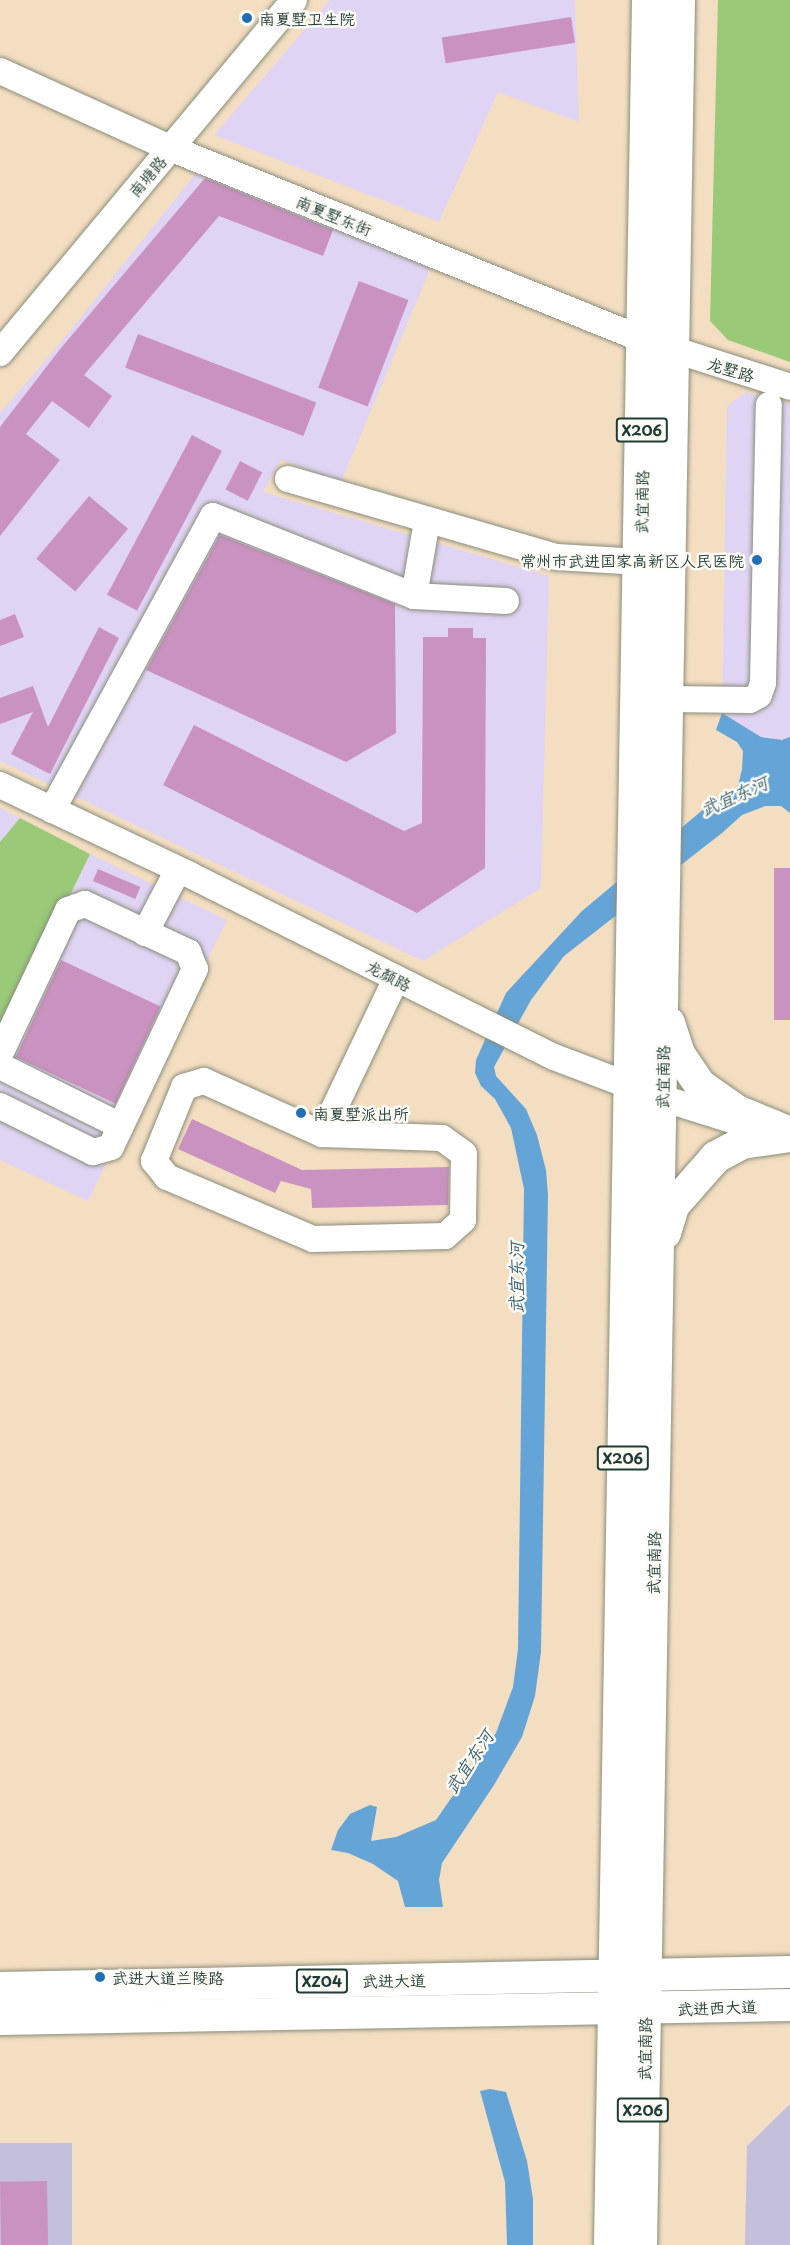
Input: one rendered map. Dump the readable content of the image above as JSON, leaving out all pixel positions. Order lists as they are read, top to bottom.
{
  "streets": {
    "main road": [
      "X206",
      "武宜南路",
      "武进大道",
      "XZ04",
      "武进西大道"
    ],
    "street": [
      "南塘路",
      "南夏墅东街",
      "龙墅路",
      "龙颜路"
    ]
  },
  "crossings": [
    ["南塘路", "南夏墅东街"],
    ["南夏墅东街", "龙墅路"],
    ["南夏墅东街", "武宜南路"],
    ["龙墅路", "武宜南路"],
    ["武宜南路", "龙颜路"],
    ["武宜南路", "武进大道"],
    ["武宜南路", "武进西大道"],
    ["武进大道", "武进西大道"]
  ],
  "water": ["武宜东河"],
  "places": [
    "南夏墅卫生院",
    "常州市武进国家高新区人民医院",
    "南夏墅派出所",
    "武进大道兰陵路"
  ]
}
